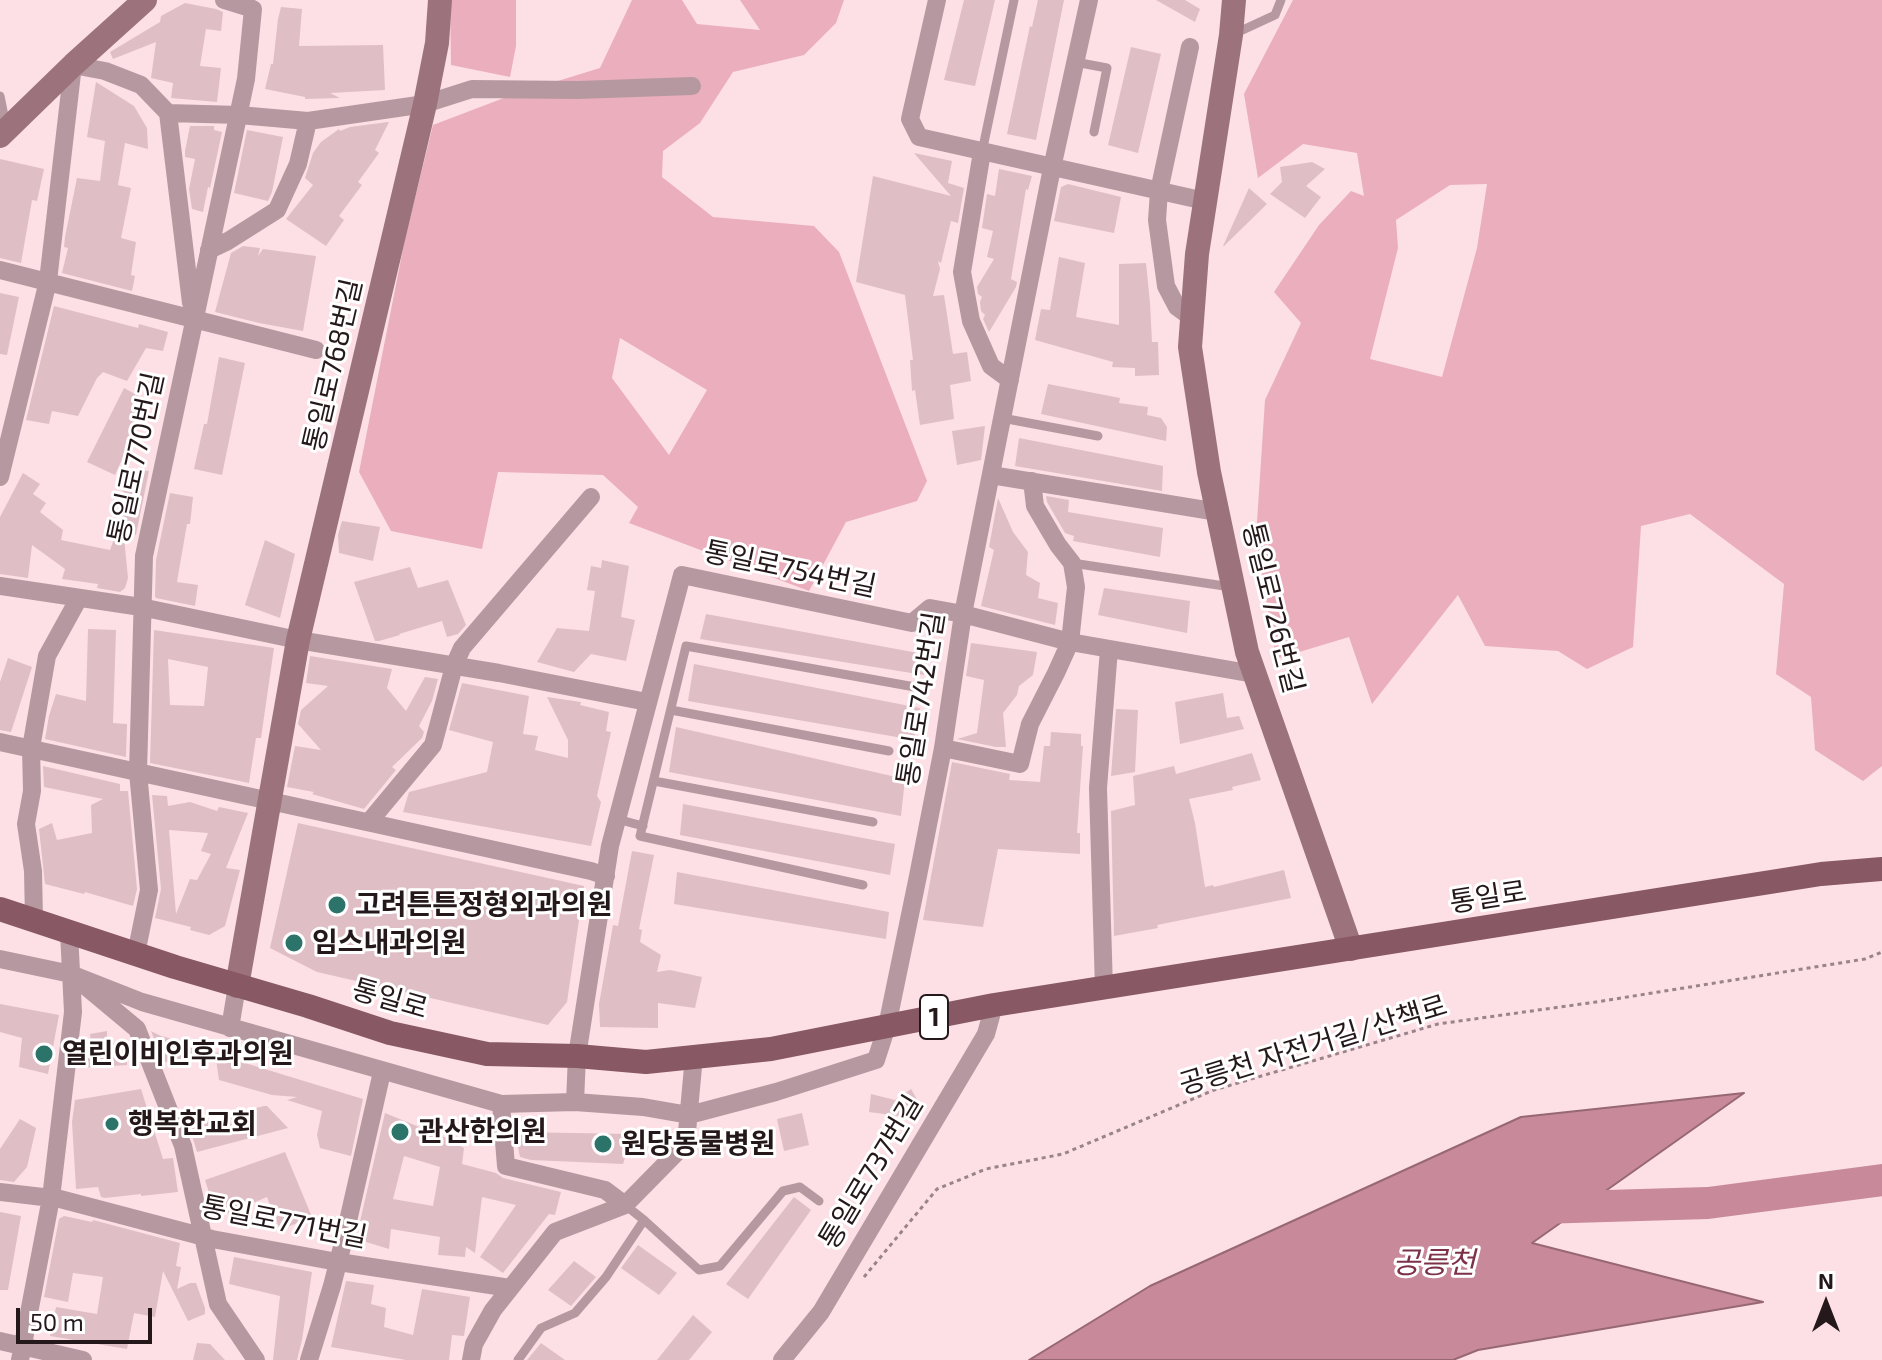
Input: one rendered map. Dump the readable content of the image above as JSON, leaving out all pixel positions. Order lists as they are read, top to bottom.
{
  "streets": {
    "main road": ["통일로", "1"],
    "street": [
      "통일로768번길",
      "통일로770번길",
      "통일로754번길",
      "통일로726번길",
      "통일로742번길",
      "통일로737번길",
      "통일로771번길"
    ],
    "path": ["공릉천 자전거길/산책로"]
  },
  "crossings": [
    ["통일로768번길", "통일로"],
    ["통일로770번길", "통일로"],
    ["통일로754번길", "통일로742번길"],
    ["통일로754번길", "통일로"],
    ["통일로726번길", "통일로"],
    ["통일로742번길", "통일로"],
    ["통일로", "통일로737번길"]
  ],
  "water": ["공릉천"],
  "places": [
    "고려튼튼정형외과의원",
    "임스내과의원",
    "열린이비인후과의원",
    "행복한교회",
    "관산한의원",
    "원당동물병원"
  ],
  "scale_bar": "50 m",
  "north": "top"
}
